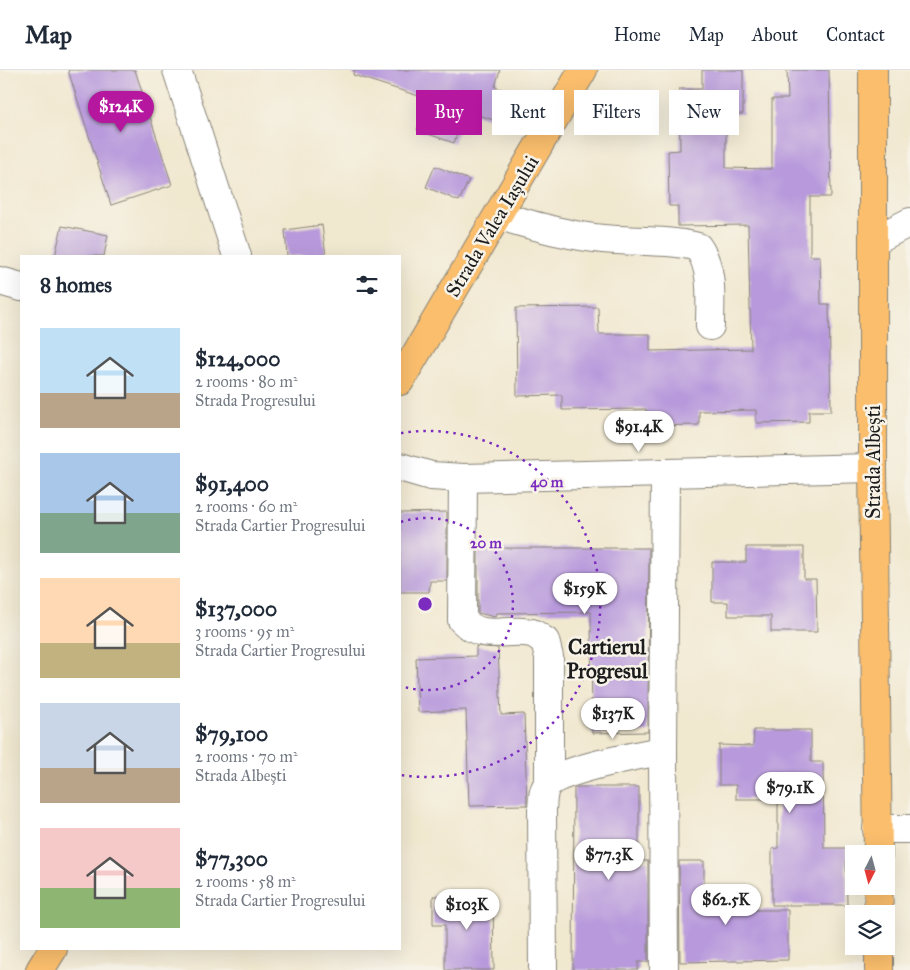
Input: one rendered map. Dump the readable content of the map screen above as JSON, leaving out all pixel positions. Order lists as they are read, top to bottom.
{
  "streets": {
    "main road": ["Strada Valea Iașului", "Strada Albești"]
  },
  "districts": ["Cartierul Progresul"],
  "north": "bottom",
  "page": {
    "header": "Map",
    "nav": [
      "Home",
      "Map",
      "About",
      "Contact"
    ],
    "chip": [
      "Buy",
      "Rent",
      "Filters",
      "New"
    ],
    "price": [
      "$124K",
      "$91.4K",
      "$159K",
      "$137K",
      "$79.1K",
      "$77.3K",
      "$62.5K",
      "$103K"
    ],
    "heading": "8 homes",
    "list": [
      {
        "name": "$124,000",
        "note": "2 rooms · 80 m² · Strada Progresului"
      },
      {
        "name": "$91,400",
        "note": "2 rooms · 60 m² · Strada Cartier Progresului"
      },
      {
        "name": "$137,000",
        "note": "3 rooms · 95 m² · Strada Cartier Progresului"
      },
      {
        "name": "$79,100",
        "note": "2 rooms · 70 m² · Strada Albești"
      },
      {
        "name": "$77,300",
        "note": "2 rooms · 58 m² · Strada Cartier Progresului"
      }
    ]
  },
  "rings": ["40 m", "20 m"]
}
